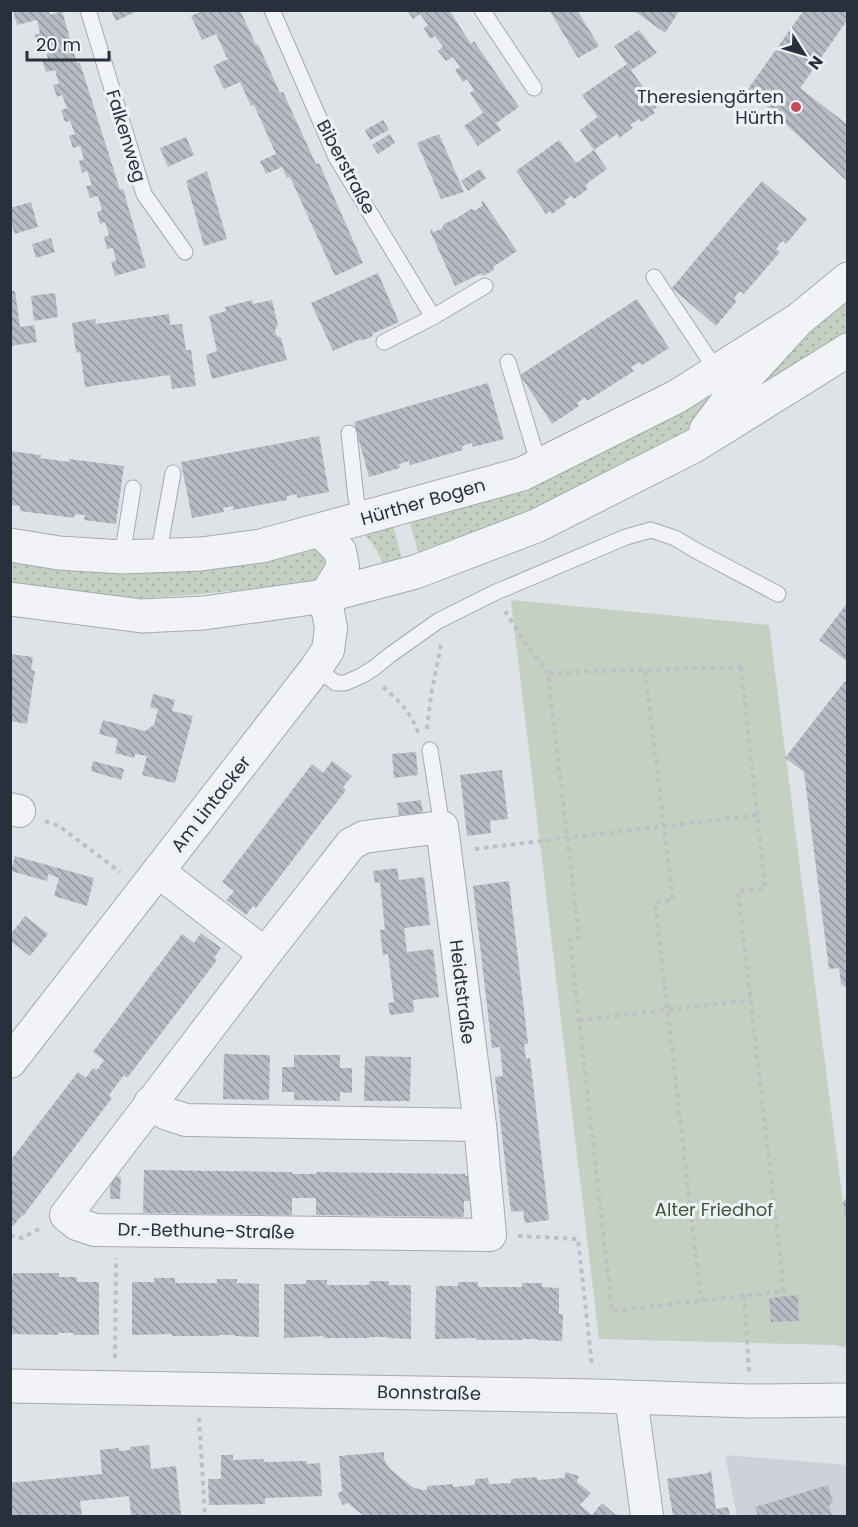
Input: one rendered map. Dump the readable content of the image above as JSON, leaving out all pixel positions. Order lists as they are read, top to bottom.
{
  "streets": {
    "street": [
      "Hürther Bogen",
      "Am Lintacker",
      "Heidtstraße",
      "Dr.-Bethune-Straße",
      "Bonnstraße"
    ],
    "lane": ["Falkenweg", "Biberstraße"]
  },
  "crossings": [
    ["Hürther Bogen", "Am Lintacker"],
    ["Heidtstraße", "Dr.-Bethune-Straße"]
  ],
  "parks": ["Alter Friedhof"],
  "places": ["Theresiengärten Hürth"],
  "scale_bar": "20 m",
  "north": "bottom right"
}
